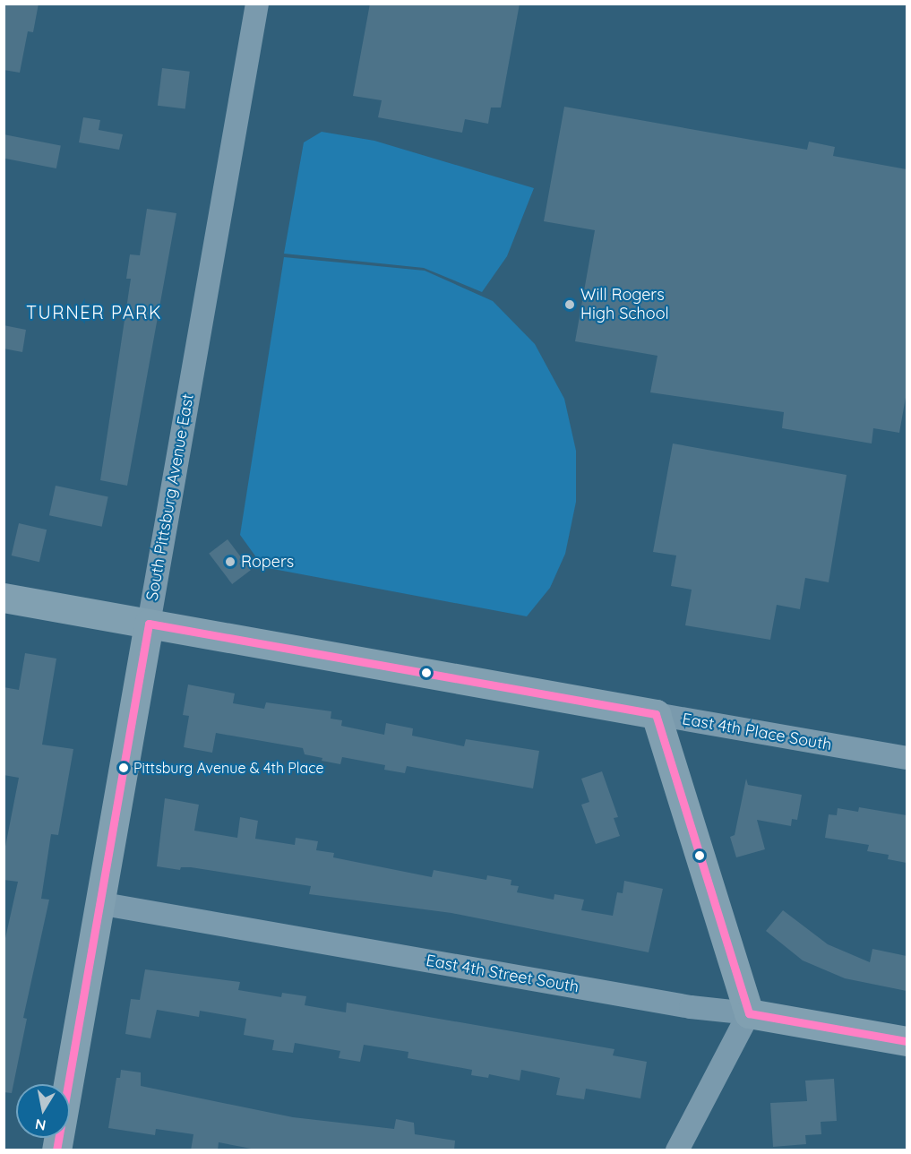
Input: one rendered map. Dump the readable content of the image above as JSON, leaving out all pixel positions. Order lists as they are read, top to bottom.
{
  "streets": {
    "street": ["South Pittsburg Avenue East", "East 4th Place South", "East 4th Street South"]
  },
  "crossings": [
    ["South Pittsburg Avenue East", "East 4th Place South"],
    ["South Pittsburg Avenue East", "East 4th Street South"]
  ],
  "districts": ["TURNER PARK"],
  "places": ["Will Rogers High School", "Ropers", "Pittsburg Avenue & 4th Place"],
  "north": "bottom"
}
